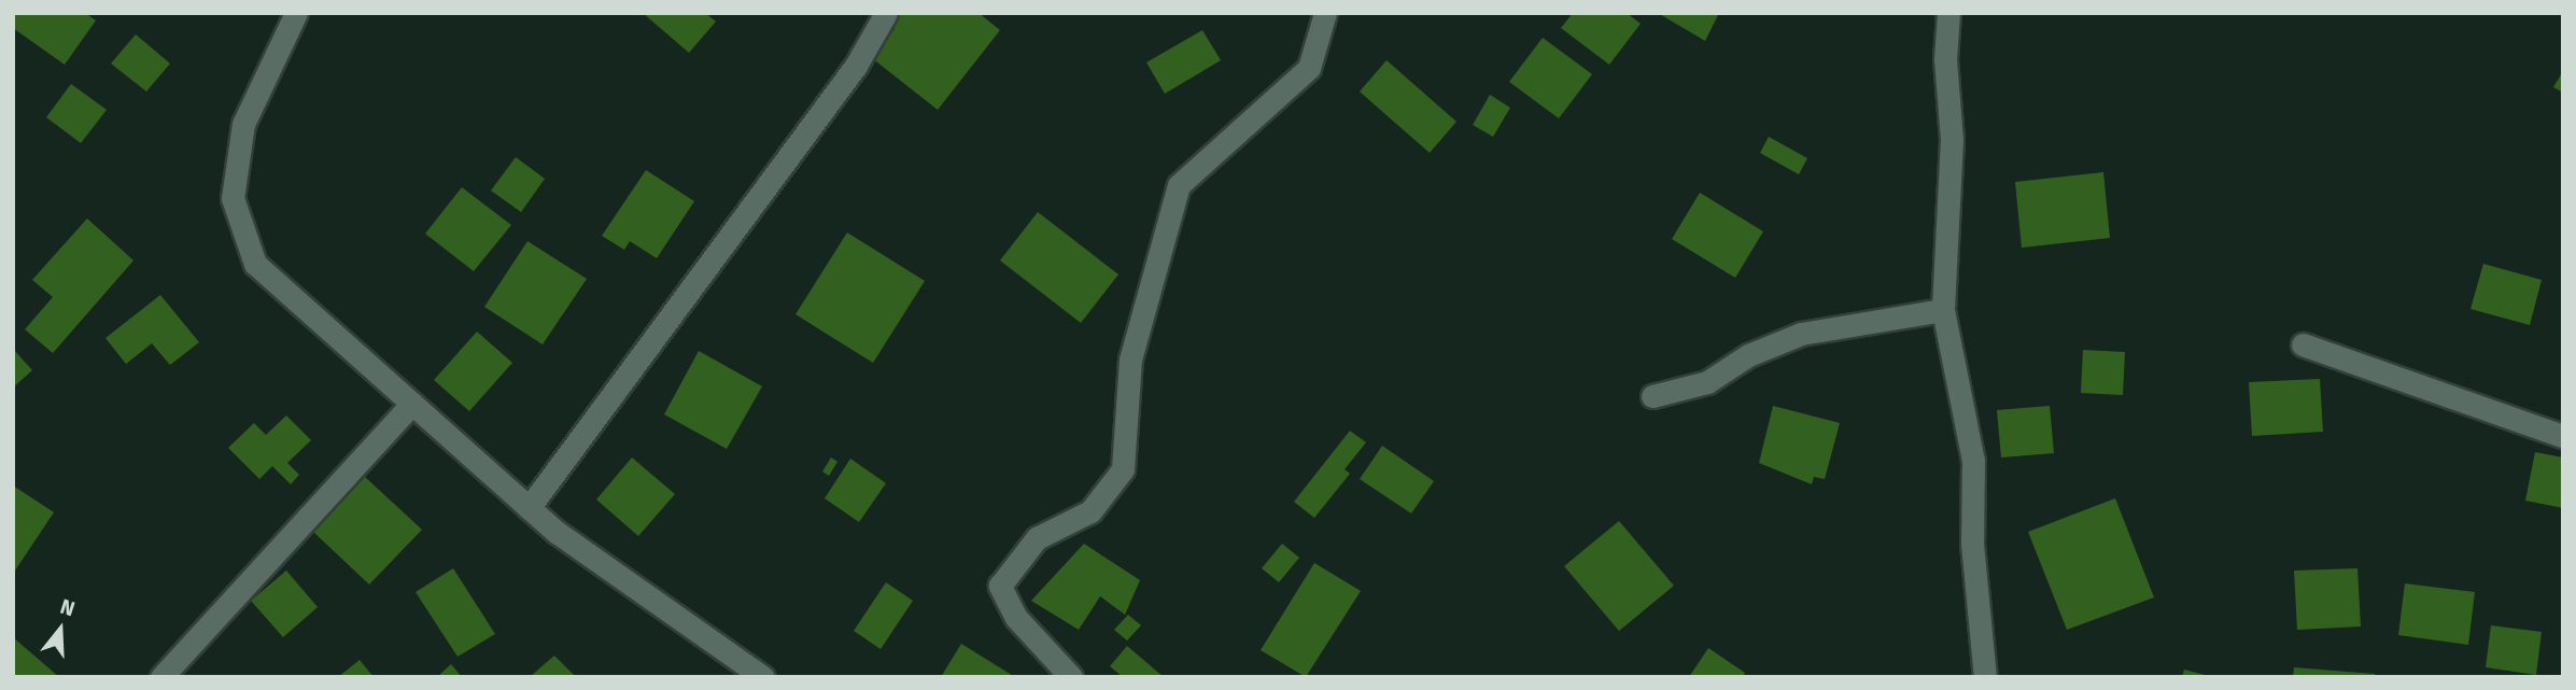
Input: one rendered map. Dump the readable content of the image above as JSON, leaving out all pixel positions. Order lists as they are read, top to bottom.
{
  "north": "top"
}
